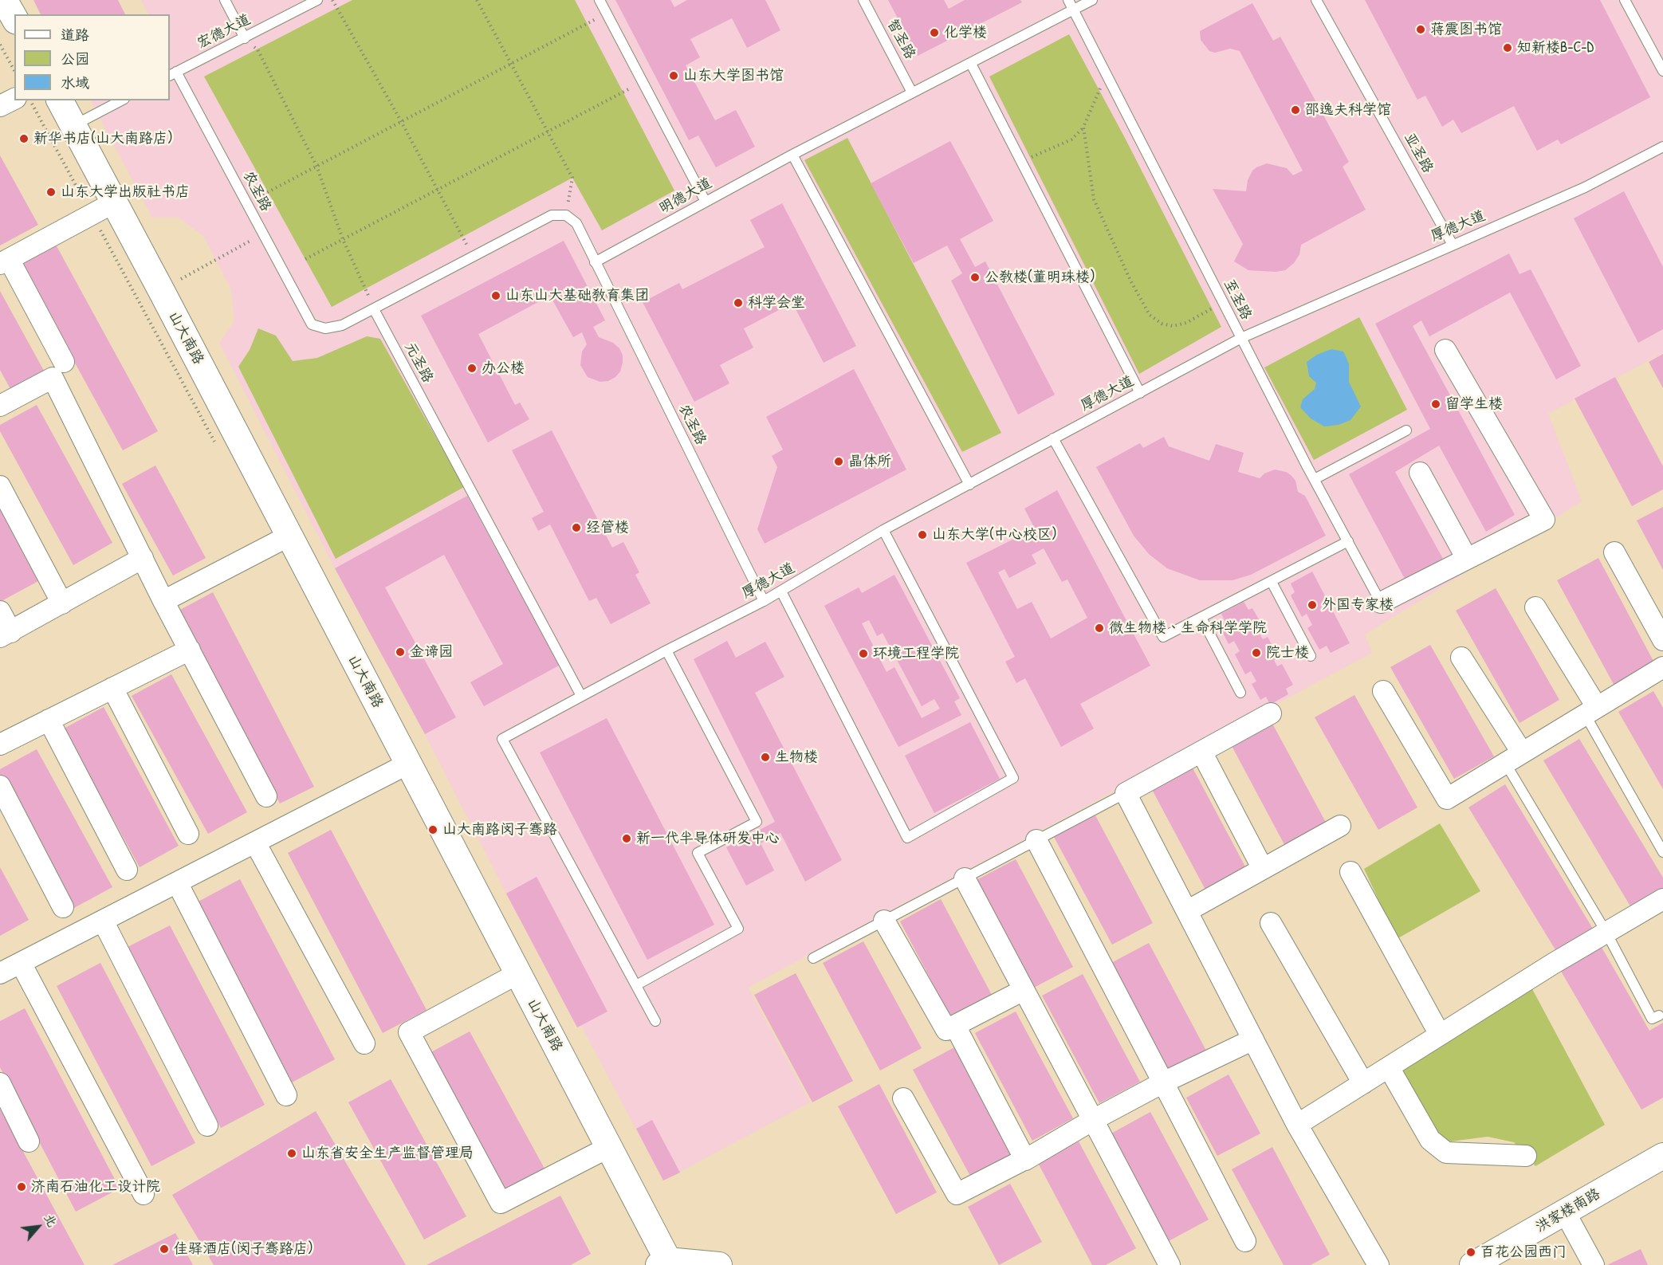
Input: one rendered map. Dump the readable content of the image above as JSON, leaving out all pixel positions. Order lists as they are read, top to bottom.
{
  "streets": {
    "main road": ["山大南路"],
    "street": ["洪家楼南路"],
    "lane": [
      "宏德大道",
      "智圣路",
      "亚圣路",
      "农圣路",
      "明德大道",
      "厚德大道",
      "至圣路",
      "元圣路"
    ]
  },
  "crossings": [
    ["宏德大道", "农圣路"],
    ["智圣路", "明德大道"],
    ["亚圣路", "厚德大道"],
    ["农圣路", "明德大道"],
    ["农圣路", "厚德大道"],
    ["农圣路", "元圣路"],
    ["明德大道", "至圣路"],
    ["厚德大道", "至圣路"],
    ["厚德大道", "元圣路"]
  ],
  "places": [
    "蒋震图书馆",
    "化学楼",
    "知新楼B-C-D",
    "山东大学图书馆",
    "邵逸夫科学馆",
    "新华书店(山大南路店)",
    "山东大学出版社书店",
    "公教楼(董明珠楼)",
    "山东山大基础教育集团",
    "科学会堂",
    "办公楼",
    "留学生楼",
    "晶体所",
    "经管楼",
    "山东大学(中心校区)",
    "外国专家楼",
    "微生物楼、生命科学学院",
    "金谛园",
    "院士楼",
    "环境工程学院",
    "生物楼",
    "山大南路闵子骞路",
    "新一代半导体研发中心",
    "山东省安全生产监督管理局",
    "济南石油化工设计院",
    "佳驿酒店(闵子骞路店)",
    "百花公园西门"
  ],
  "legend": ["道路", "公园", "水域"],
  "north": "top right"
}
